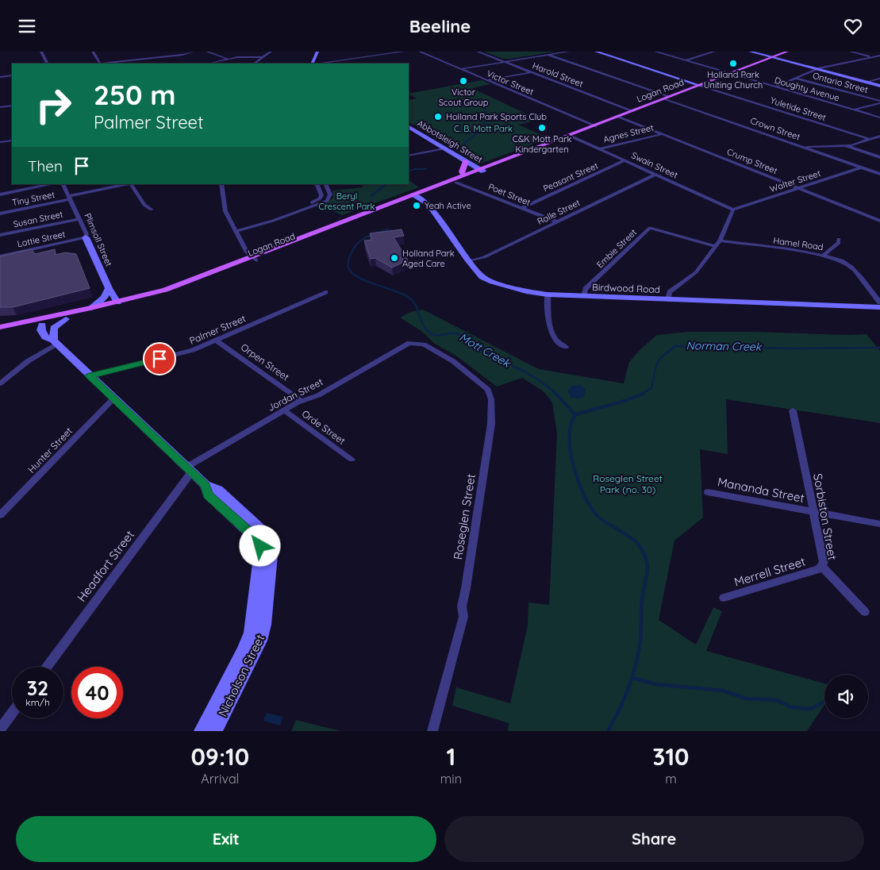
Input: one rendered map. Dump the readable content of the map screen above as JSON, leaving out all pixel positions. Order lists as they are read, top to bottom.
{
  "streets": {
    "main road": ["Logan Road"],
    "street": [
      "Harold Street",
      "Victor Street",
      "Ontario Street",
      "Doughty Avenue",
      "Yuletide Street",
      "Crown Street",
      "Agnes Street",
      "Abbotsleigh Street",
      "Crump Street",
      "Swain Street",
      "Peasant Street",
      "Walter Street",
      "Poet Street",
      "Tiny Street",
      "Rolle Street",
      "Susan Street",
      "Lottie Street",
      "Plimsoll Street",
      "Hamel Road",
      "Embie Street",
      "Birdwood Road",
      "Palmer Street",
      "Orpen Street",
      "Jordan Street",
      "Orde Street",
      "Hunter Street",
      "Mananda Street",
      "Roseglen Street",
      "Sorbiston Street",
      "Headfort Street",
      "Merrell Street",
      "Nicholson Street"
    ]
  },
  "crossings": [
    ["Harold Street", "Logan Road"],
    ["Victor Street", "Logan Road"],
    ["Doughty Avenue", "Logan Road"],
    ["Logan Road", "Yuletide Street"],
    ["Logan Road", "Crown Street"],
    ["Logan Road", "Abbotsleigh Street"],
    ["Logan Road", "Crump Street"],
    ["Logan Road", "Swain Street"],
    ["Logan Road", "Poet Street"],
    ["Logan Road", "Plimsoll Street"],
    ["Logan Road", "Birdwood Road"],
    ["Logan Road", "Nicholson Street"],
    ["Crown Street", "Walter Street"],
    ["Agnes Street", "Crump Street"],
    ["Agnes Street", "Swain Street"],
    ["Crump Street", "Walter Street"],
    ["Swain Street", "Peasant Street"],
    ["Swain Street", "Walter Street"],
    ["Swain Street", "Rolle Street"],
    ["Peasant Street", "Poet Street"],
    ["Poet Street", "Rolle Street"],
    ["Tiny Street", "Plimsoll Street"],
    ["Rolle Street", "Birdwood Road"],
    ["Susan Street", "Plimsoll Street"],
    ["Lottie Street", "Plimsoll Street"],
    ["Embie Street", "Birdwood Road"],
    ["Palmer Street", "Orpen Street"],
    ["Palmer Street", "Nicholson Street"],
    ["Orpen Street", "Jordan Street"],
    ["Jordan Street", "Orde Street"],
    ["Jordan Street", "Roseglen Street"],
    ["Jordan Street", "Headfort Street"],
    ["Jordan Street", "Nicholson Street"],
    ["Hunter Street", "Nicholson Street"],
    ["Mananda Street", "Sorbiston Street"],
    ["Sorbiston Street", "Merrell Street"],
    ["Headfort Street", "Nicholson Street"]
  ],
  "water": ["Norman Creek", "Mott Creek"],
  "parks": ["C. B. Mott Park", "Beryl Crescent Park", "Roseglen Street Park (no. 30)"],
  "places": [
    "Holland Park Uniting Church",
    "Victor Scout Group",
    "Holland Park Sports Club",
    "C&K Mott Park Kindergarten",
    "Yeah Active",
    "Holland Park Aged Care"
  ],
  "page": {
    "header": "Beeline",
    "turn": ["250 m", "Palmer Street"],
    "then": "Then",
    "speed": "32 km/h",
    "limit": "40",
    "eta": [
      "09:10",
      "Arrival",
      "1",
      "min",
      "310",
      "m"
    ],
    "buttons": ["Exit", "Share"]
  }
}
